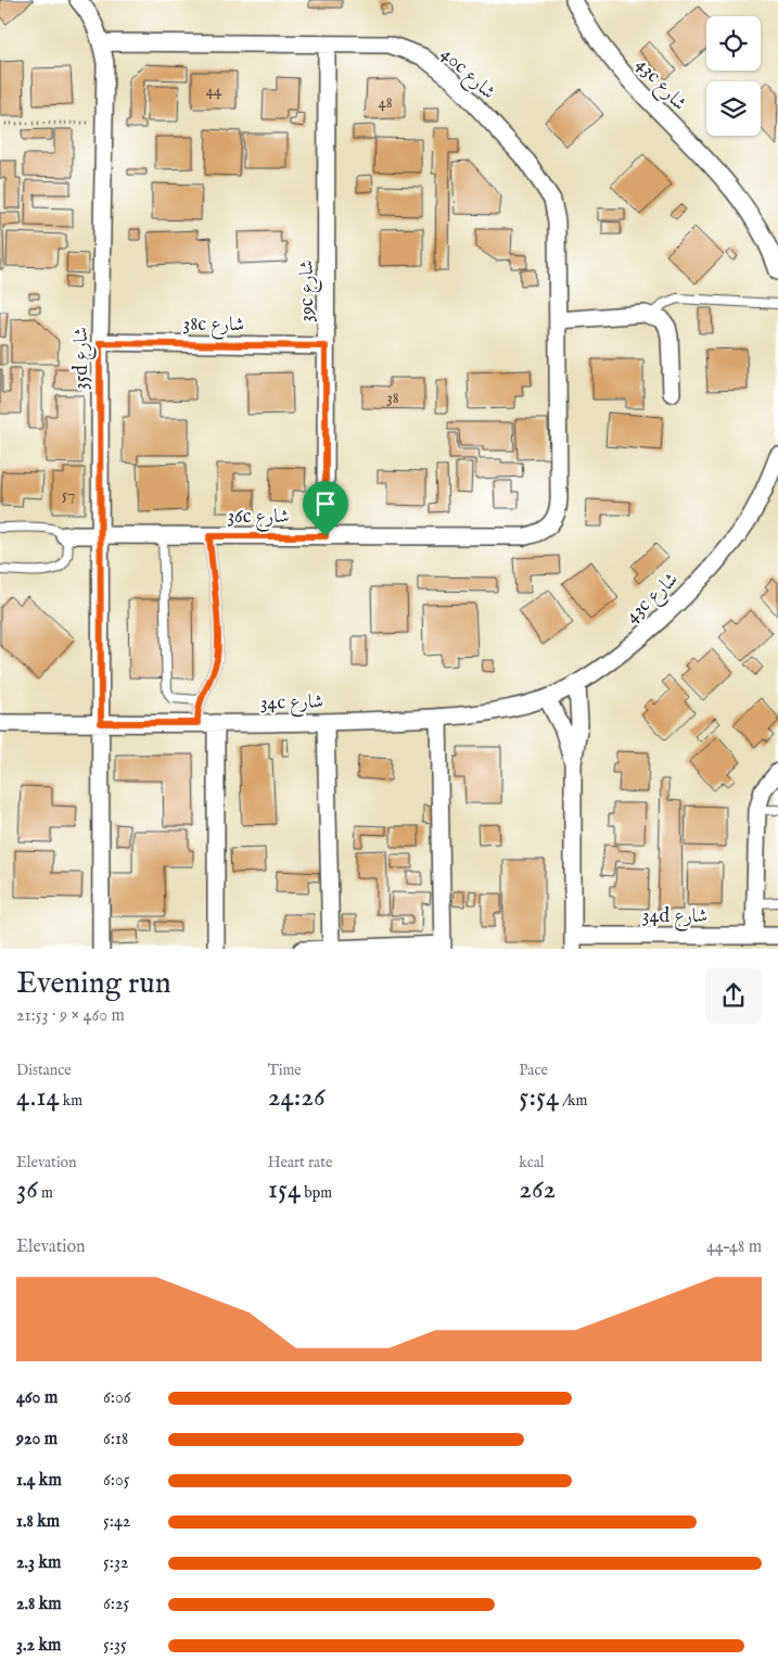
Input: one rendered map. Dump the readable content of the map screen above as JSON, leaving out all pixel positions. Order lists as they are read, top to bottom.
{
  "streets": {
    "street": [
      "40c شارع",
      "43c شارع",
      "39c شارع",
      "38c شارع",
      "35d شارع",
      "36c شارع",
      "34c شارع",
      "34d شارع"
    ]
  },
  "crossings": [
    ["40c شارع", "39c شارع"],
    ["40c شارع", "35d شارع"],
    ["40c شارع", "36c شارع"],
    ["43c شارع", "34c شارع"],
    ["39c شارع", "38c شارع"],
    ["39c شارع", "36c شارع"],
    ["38c شارع", "35d شارع"],
    ["35d شارع", "36c شارع"],
    ["35d شارع", "34c شارع"]
  ],
  "house_numbers": [
    "44",
    "48",
    "38",
    "57"
  ],
  "page": {
    "heading": ["Evening run", "21:53 · 9 × 460 m"],
    "stats": [
      ["Distance", "4.14 km"],
      ["Time", "24:26"],
      ["Pace", "5:54 /km"],
      ["Elevation", "36 m"],
      ["Heart rate", "154 bpm"],
      ["kcal", "262"]
    ],
    "chart": ["Elevation", "44–48 m"],
    "list": [
      {
        "name": "460 m",
        "note": "6:06"
      },
      {
        "name": "920 m",
        "note": "6:18"
      },
      {
        "name": "1.4 km",
        "note": "6:05"
      },
      {
        "name": "1.8 km",
        "note": "5:42"
      },
      {
        "name": "2.3 km",
        "note": "5:32"
      },
      {
        "name": "2.8 km",
        "note": "6:25"
      },
      {
        "name": "3.2 km",
        "note": "5:35"
      }
    ]
  }
}
